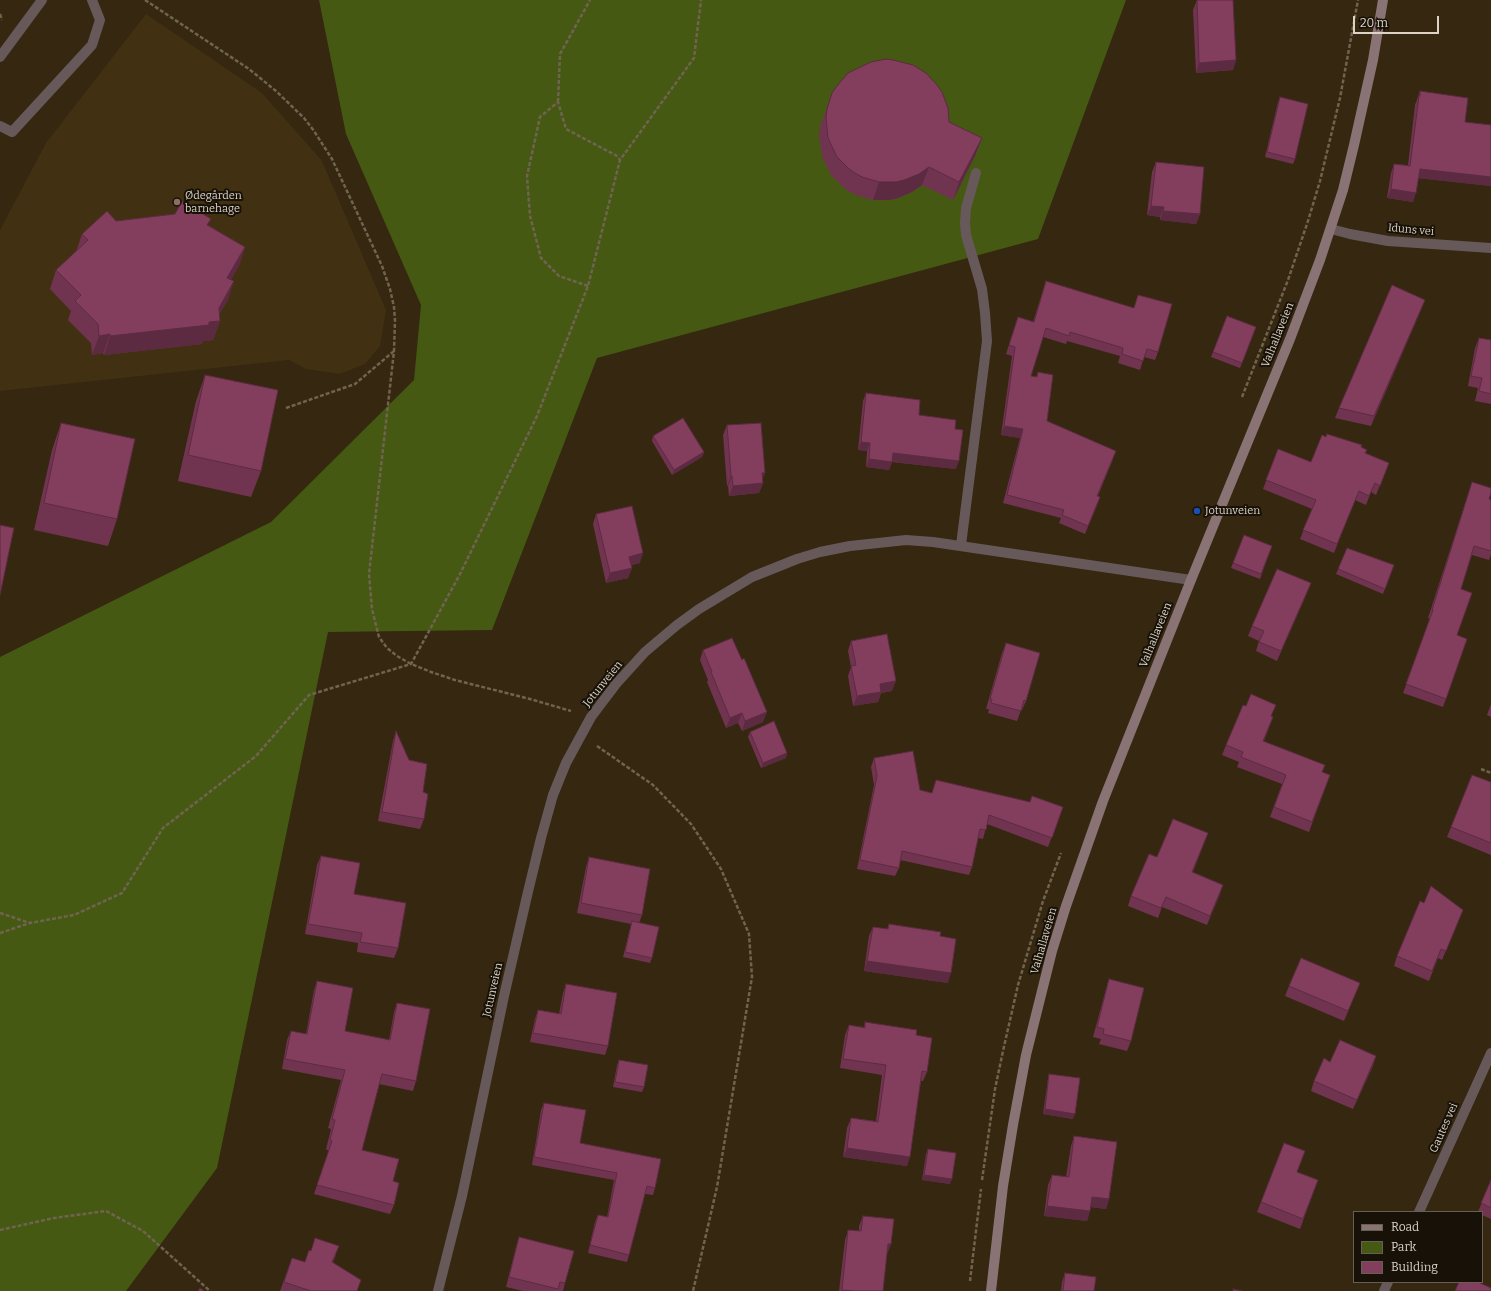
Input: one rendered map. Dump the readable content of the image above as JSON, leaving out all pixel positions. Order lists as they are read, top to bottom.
{
  "streets": {
    "street": [
      "Iduns vei",
      "Valhallaveien",
      "Jotunveien",
      "Gautes vei"
    ]
  },
  "crossings": [
    ["Iduns vei", "Valhallaveien"],
    ["Valhallaveien", "Jotunveien"]
  ],
  "places": ["Ødegården barnehage", "Jotunveien"],
  "legend": ["Road", "Park", "Building"],
  "scale_bar": "20 m"
}
